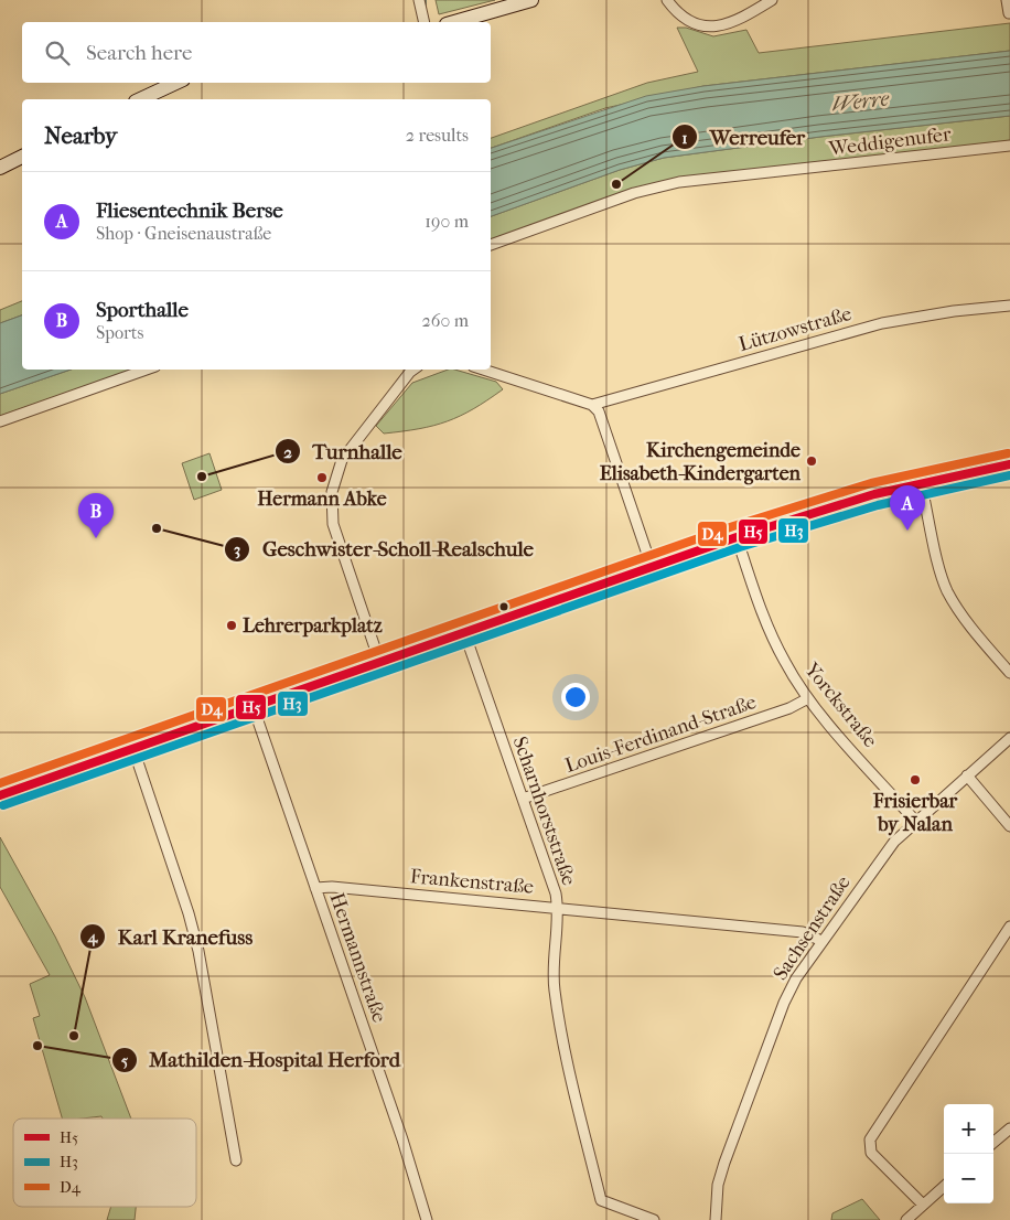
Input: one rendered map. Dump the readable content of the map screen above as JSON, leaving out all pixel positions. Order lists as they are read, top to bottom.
{
  "streets": {
    "street": [
      "Weddigenufer",
      "Lützowstraße",
      "Yorckstraße",
      "Louis-Ferdinand-Straße",
      "Scharnhorststraße",
      "Frankenstraße",
      "Sachsenstraße",
      "Hermannstraße"
    ]
  },
  "crossings": [
    ["Yorckstraße", "Louis-Ferdinand-Straße"],
    ["Yorckstraße", "Sachsenstraße"],
    ["Louis-Ferdinand-Straße", "Scharnhorststraße"],
    ["Scharnhorststraße", "Frankenstraße"],
    ["Frankenstraße", "Sachsenstraße"],
    ["Frankenstraße", "Hermannstraße"]
  ],
  "water": ["Werre"],
  "places": [
    "Werreufer",
    "Kirchengemeinde Elisabeth-Kindergarten",
    "Turnhalle",
    "Hermann Abke",
    "Geschwister-Scholl-Realschule",
    "Lehrerparkplatz",
    "Frisierbar by Nalan",
    "Karl Kranefuss",
    "Mathilden-Hospital Herford"
  ],
  "lines": ["transit line D4", "transit line H5", "transit line H3"],
  "legend": ["H5", "H3", "D4"],
  "page": {
    "search": "Search here",
    "heading": ["Nearby", "2 results"],
    "list": [
      {
        "mark": "A",
        "name": "Fliesentechnik Berse",
        "note": "Shop · Gneisenaustraße",
        "value": "190 m"
      },
      {
        "mark": "B",
        "name": "Sporthalle",
        "note": "Sports",
        "value": "260 m"
      }
    ],
    "pins": ["A", "B"],
    "map_buttons": ["+", "−"]
  }
}
